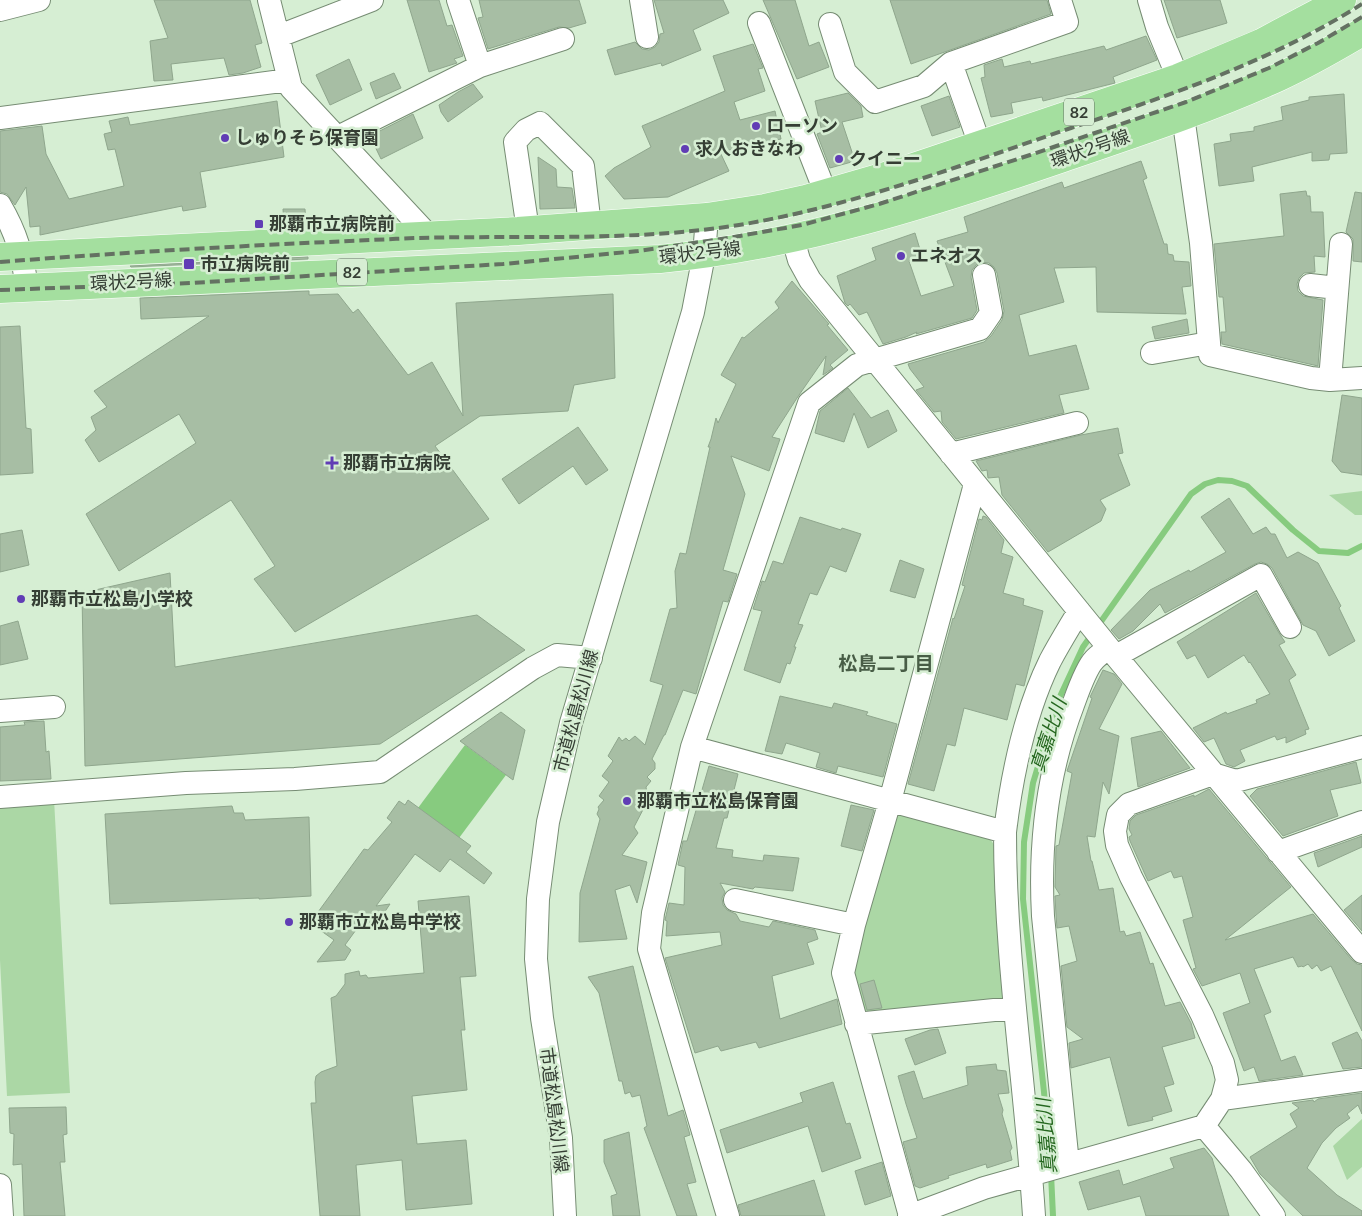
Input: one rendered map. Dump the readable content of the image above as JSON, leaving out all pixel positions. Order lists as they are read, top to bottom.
{
  "streets": {
    "main road": ["82", "環状2号線"],
    "street": ["市道松島松川線"]
  },
  "crossings": [
    ["環状2号線", "市道松島松川線"]
  ],
  "districts": ["松島二丁目"],
  "water": ["真嘉比川"],
  "places": {
    "other": [
      "ローソン",
      "しゅりそら保育園",
      "求人おきなわ",
      "クイニー",
      "エネオス",
      "那覇市立松島小学校",
      "那覇市立松島保育園",
      "那覇市立松島中学校"
    ],
    "transit": ["那覇市立病院前", "市立病院前"],
    "health": ["那覇市立病院"]
  }
}
